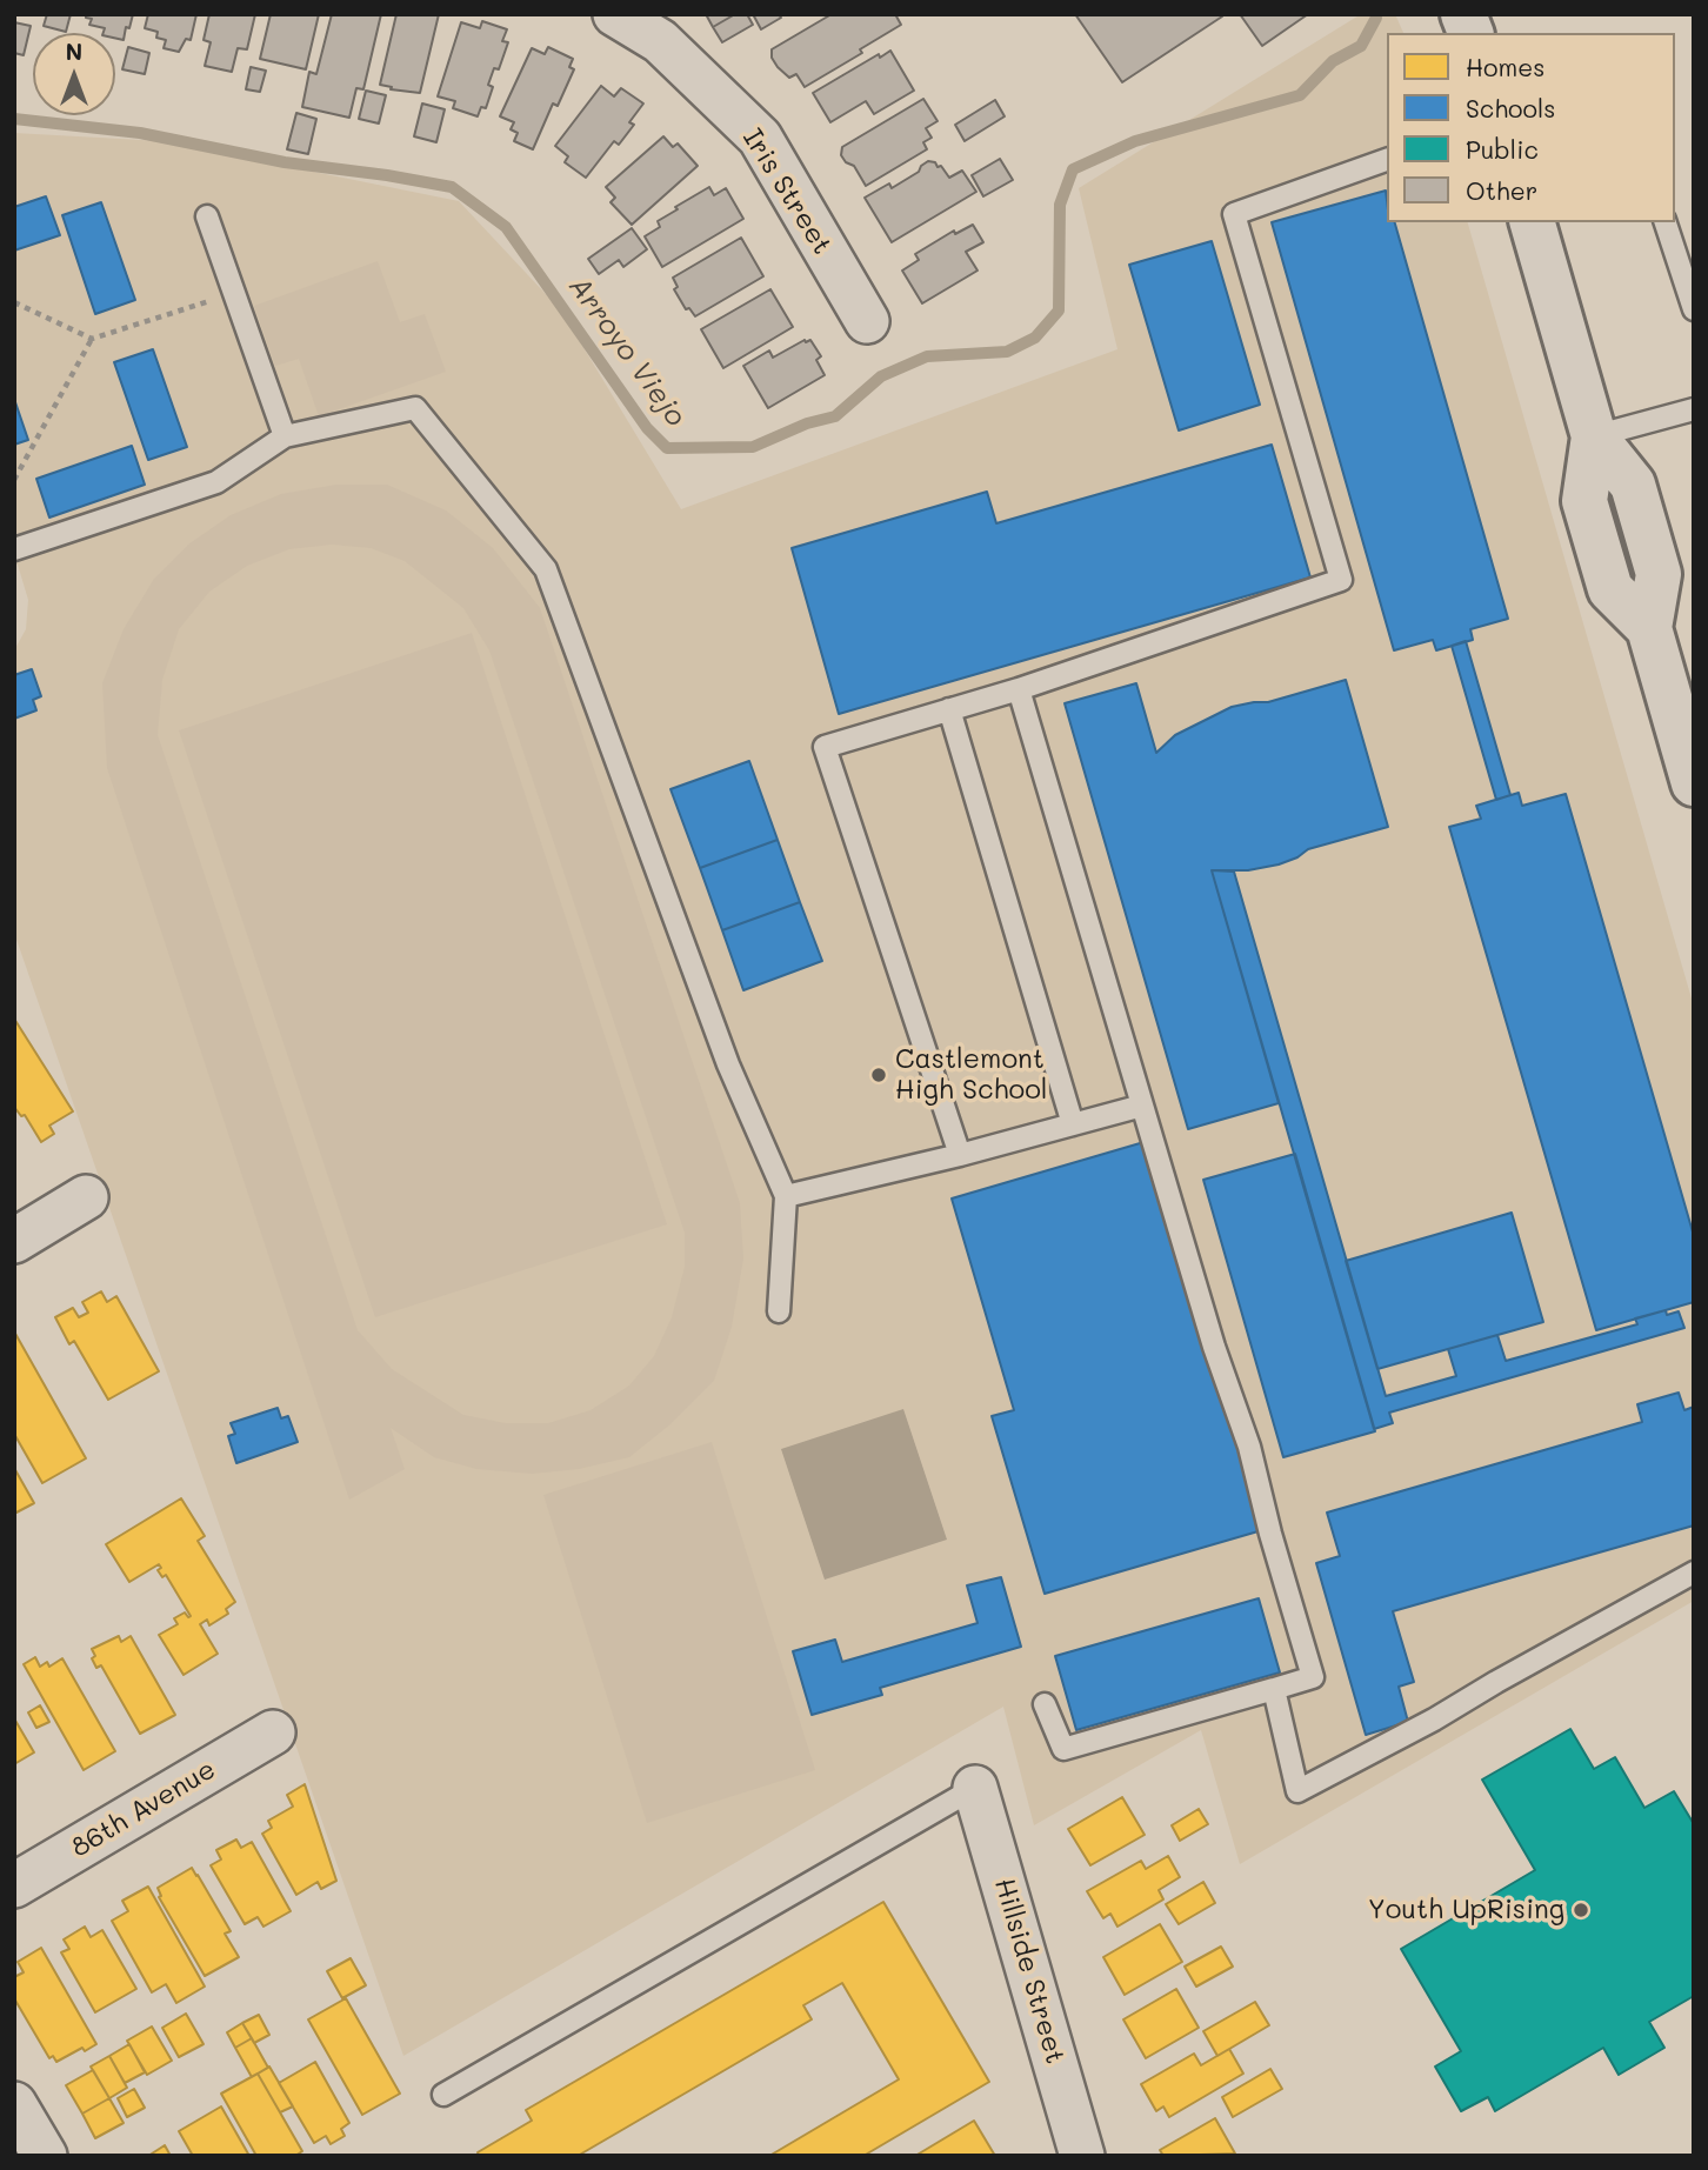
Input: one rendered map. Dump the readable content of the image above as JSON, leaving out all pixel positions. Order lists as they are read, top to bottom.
{
  "streets": {
    "street": ["Iris Street", "86th Avenue", "Hillside Street"]
  },
  "water": ["Arroyo Viejo"],
  "places": ["Castlemont High School", "Youth UpRising"],
  "legend": [
    "Homes",
    "Schools",
    "Public",
    "Other"
  ],
  "north": "top"
}
